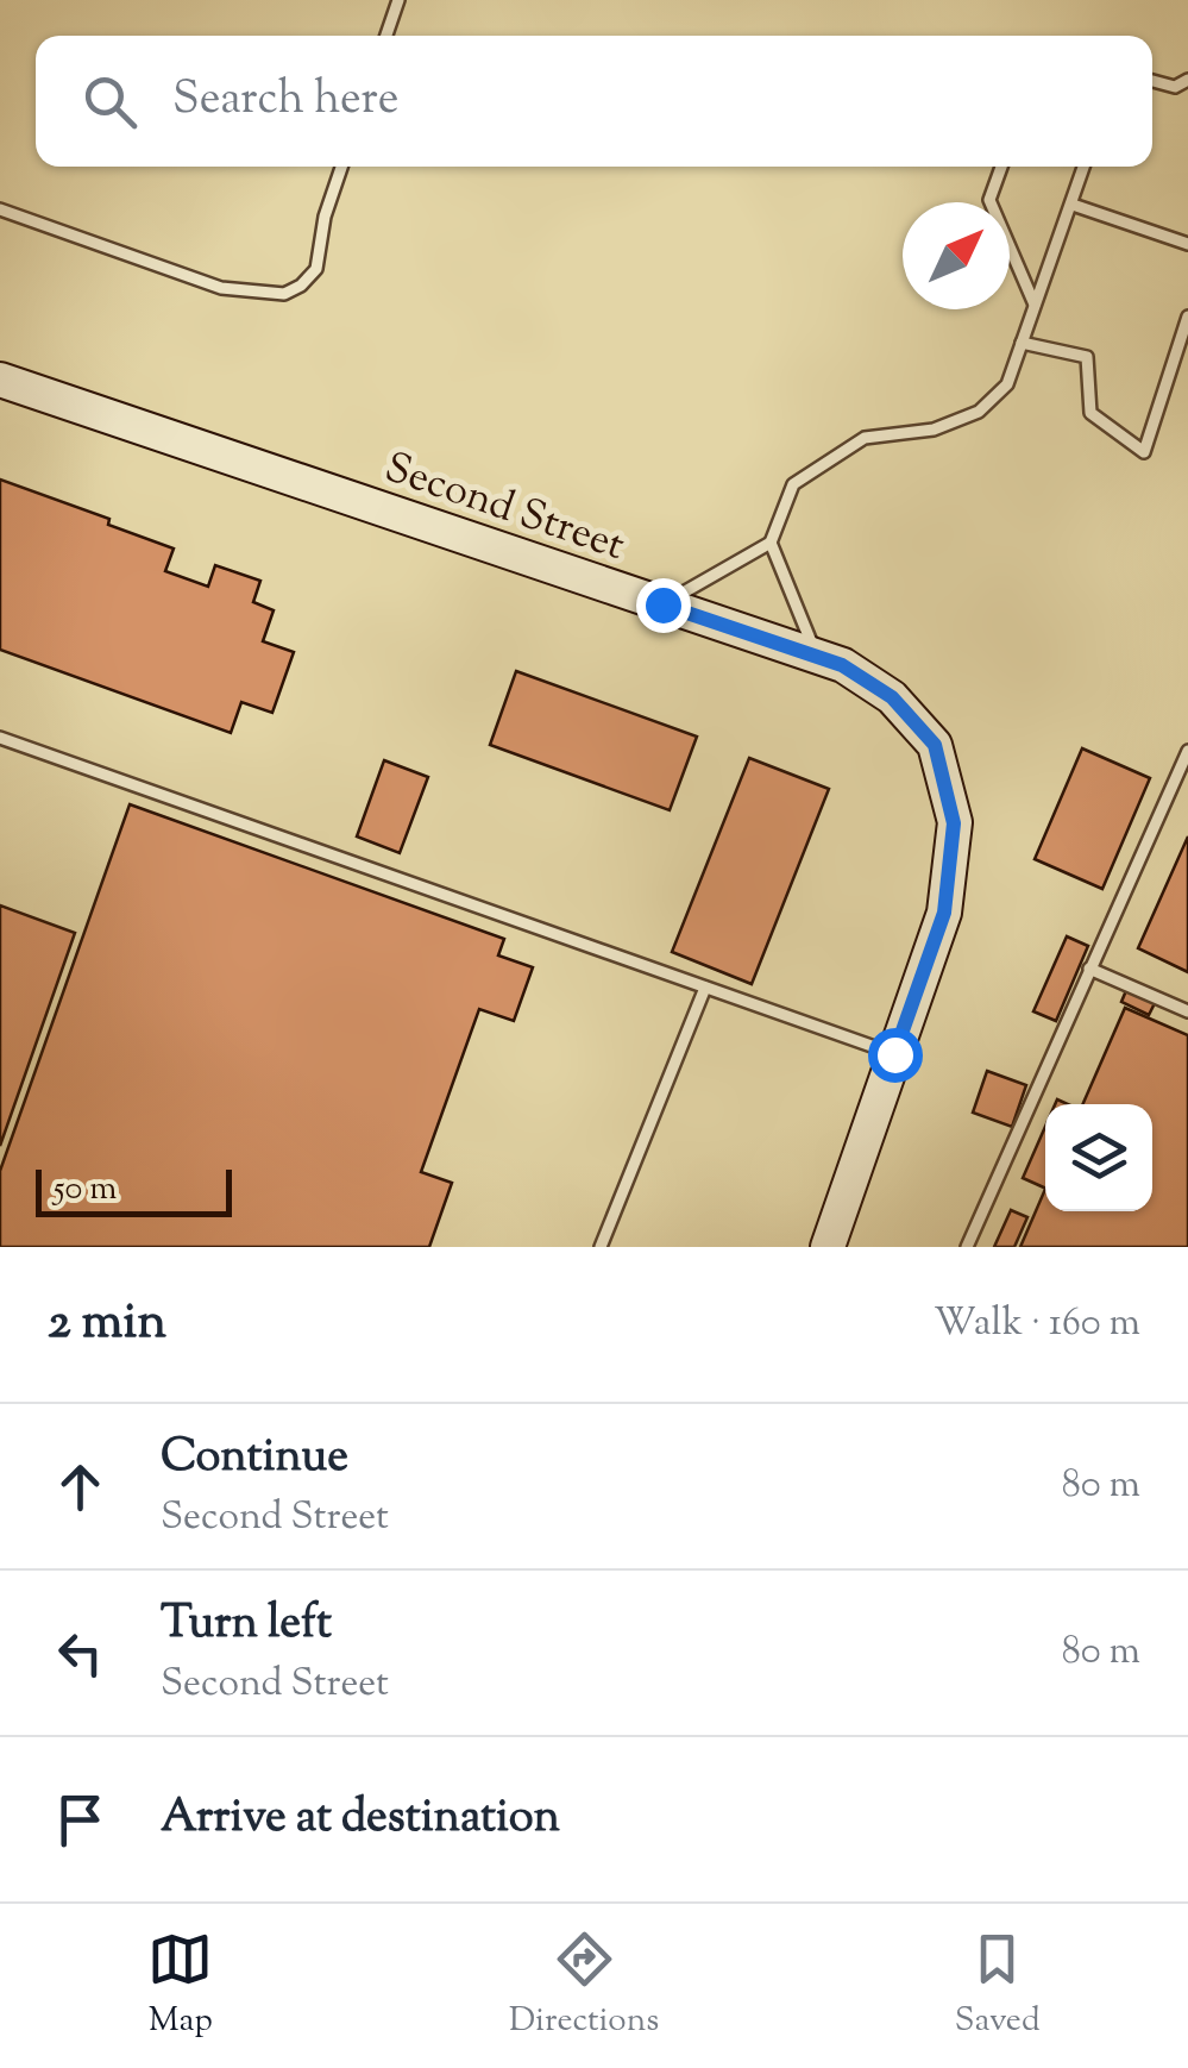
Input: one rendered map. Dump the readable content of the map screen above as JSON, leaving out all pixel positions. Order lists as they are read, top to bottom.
{
  "streets": {
    "street": ["Second Street"]
  },
  "scale_bar": "50 m",
  "north": "top right",
  "page": {
    "search": "Search here",
    "scale": "50 m",
    "heading": ["2 min", "Walk · 160 m"],
    "list": [
      ["Continue", "Second Street", "80 m"],
      ["Turn left", "Second Street", "80 m"],
      "Arrive at destination"
    ],
    "nav": ["Map", "Directions", "Saved"]
  }
}
